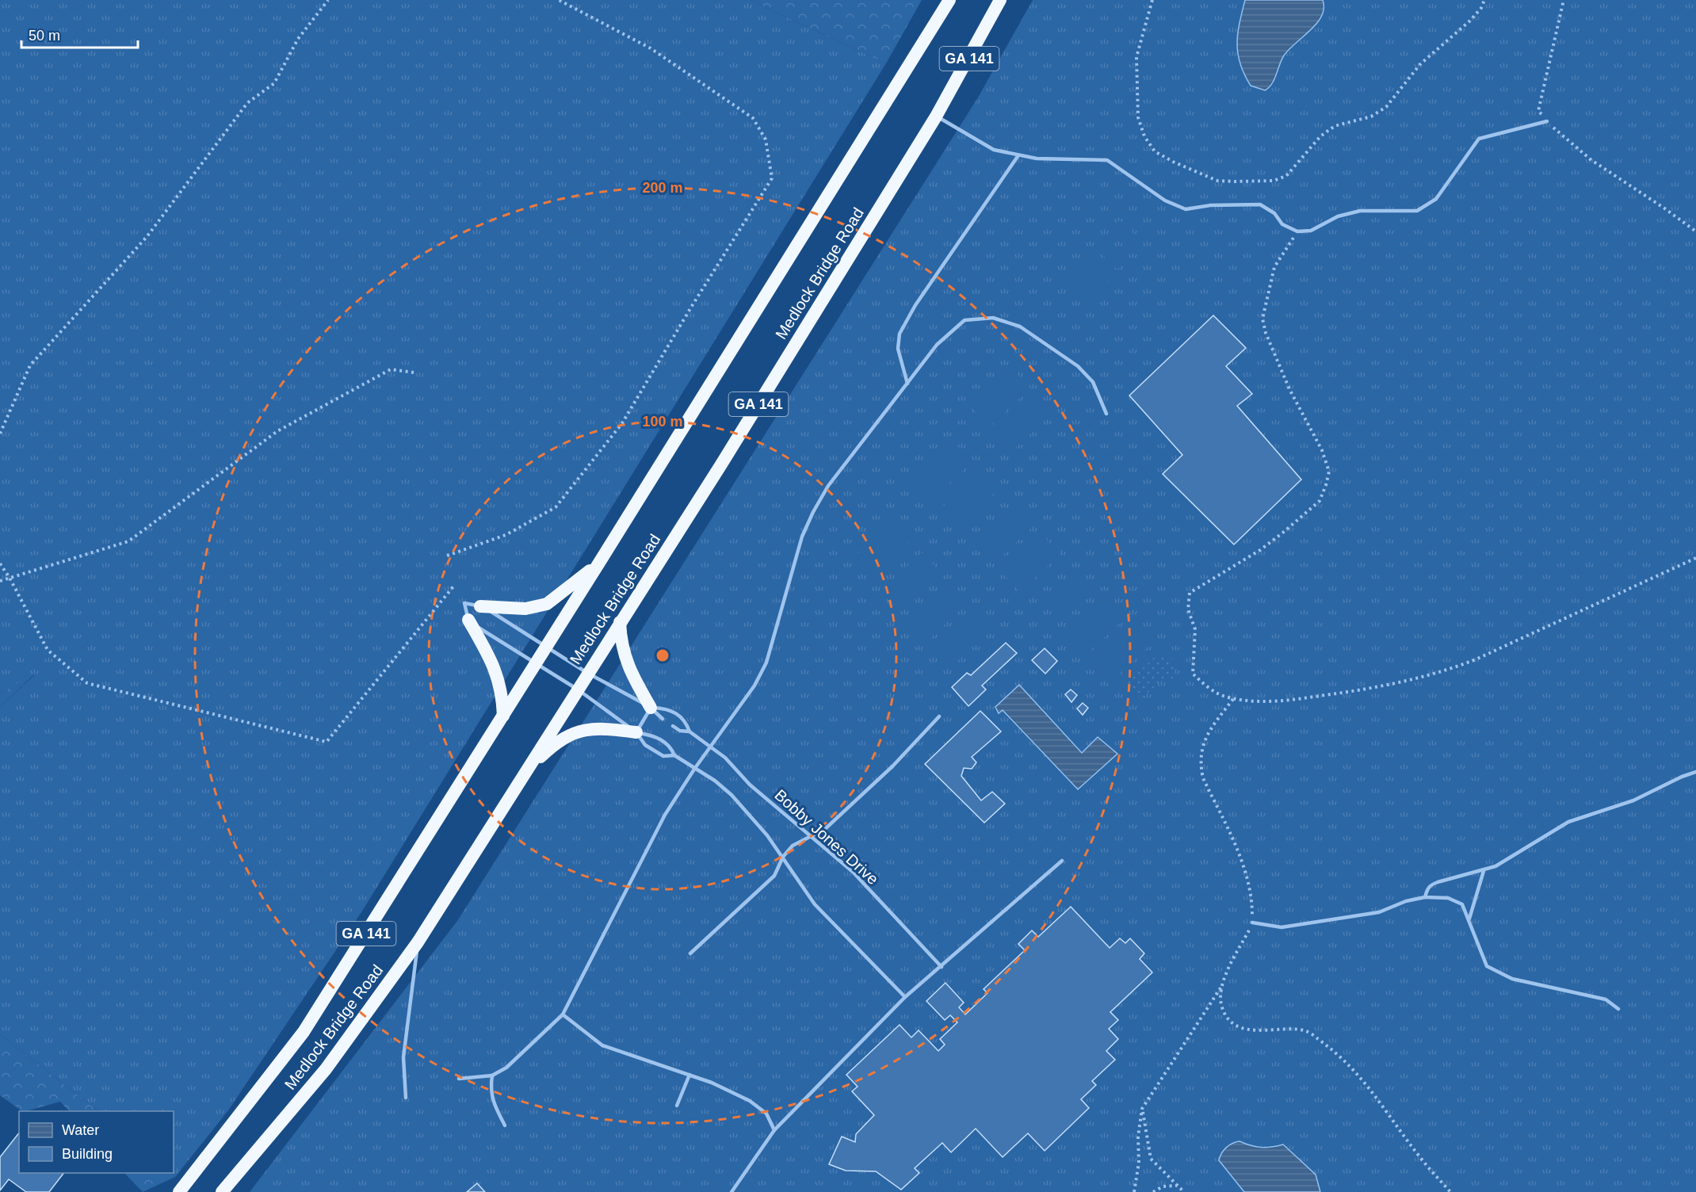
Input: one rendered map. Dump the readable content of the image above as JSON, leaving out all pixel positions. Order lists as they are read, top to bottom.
{
  "streets": {
    "highway": ["GA 141", "Medlock Bridge Road"],
    "lane": ["Bobby Jones Drive"]
  },
  "crossings": [
    ["Medlock Bridge Road", "Bobby Jones Drive"]
  ],
  "legend": ["Water", "Building"],
  "scale_bar": "50 m",
  "rings": ["200 m", "100 m"]
}
